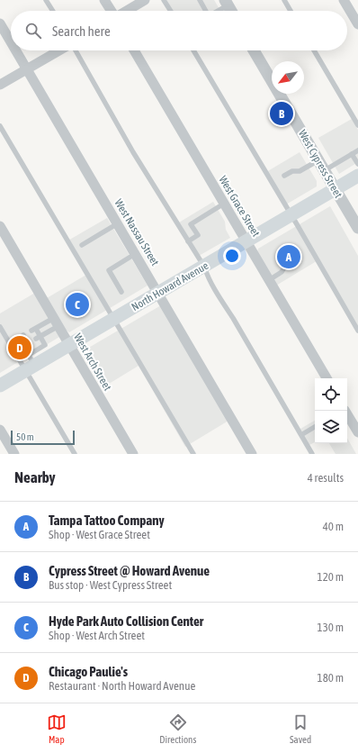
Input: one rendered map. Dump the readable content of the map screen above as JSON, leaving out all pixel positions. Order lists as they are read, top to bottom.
{
  "streets": {
    "main road": ["North Howard Avenue"],
    "street": [
      "West Cypress Street",
      "West Grace Street",
      "West Nassau Street",
      "West Arch Street"
    ]
  },
  "crossings": [
    ["West Cypress Street", "North Howard Avenue"],
    ["West Grace Street", "North Howard Avenue"],
    ["West Nassau Street", "North Howard Avenue"],
    ["North Howard Avenue", "West Arch Street"]
  ],
  "scale_bar": "50 m",
  "north": "bottom left",
  "page": {
    "search": "Search here",
    "pins": [
      "B",
      "A",
      "C",
      "D"
    ],
    "scale": "50 m",
    "heading": ["Nearby", "4 results"],
    "list": [
      {
        "mark": "A",
        "name": "Tampa Tattoo Company",
        "note": "Shop · West Grace Street",
        "value": "40 m"
      },
      {
        "mark": "B",
        "name": "Cypress Street @ Howard Avenue",
        "note": "Bus stop · West Cypress Street",
        "value": "120 m"
      },
      {
        "mark": "C",
        "name": "Hyde Park Auto Collision Center",
        "note": "Shop · West Arch Street",
        "value": "130 m"
      },
      {
        "mark": "D",
        "name": "Chicago Paulie's",
        "note": "Restaurant · North Howard Avenue",
        "value": "180 m"
      }
    ],
    "nav": ["Map", "Directions", "Saved"]
  }
}
